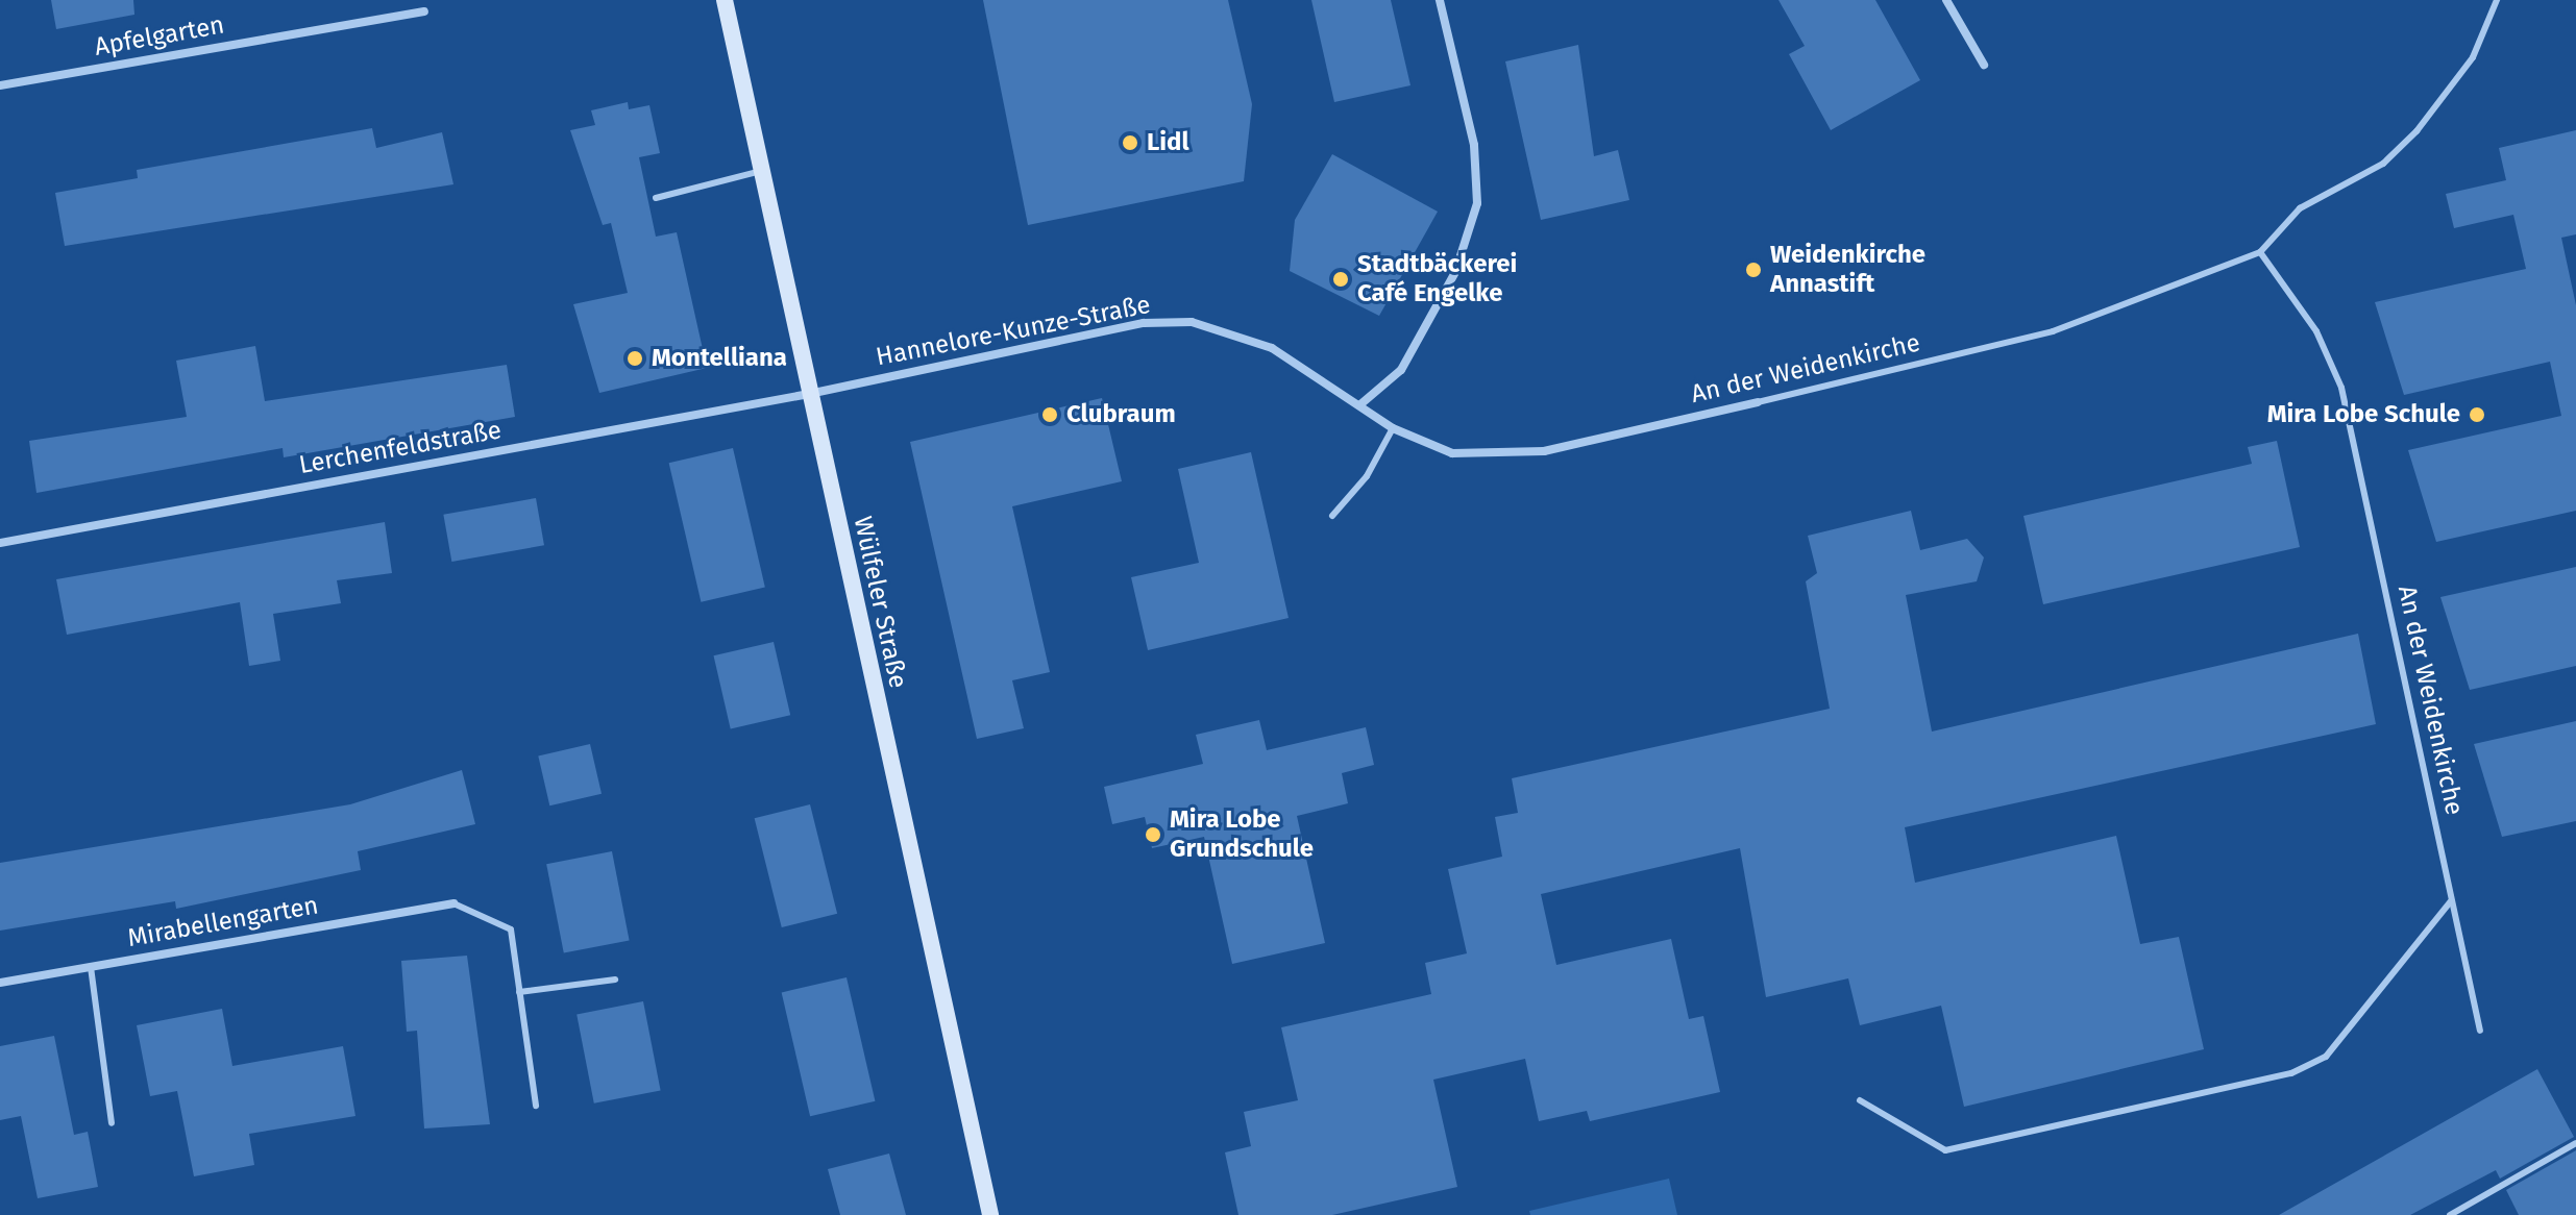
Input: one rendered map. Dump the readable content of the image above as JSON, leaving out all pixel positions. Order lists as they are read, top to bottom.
{
  "streets": {
    "main road": ["Wülfeler Straße"],
    "street": [
      "Apfelgarten",
      "Hannelore-Kunze-Straße",
      "An der Weidenkirche",
      "Lerchenfeldstraße",
      "Mirabellengarten"
    ]
  },
  "crossings": [
    ["Hannelore-Kunze-Straße", "An der Weidenkirche"],
    ["Hannelore-Kunze-Straße", "Lerchenfeldstraße"],
    ["Hannelore-Kunze-Straße", "Wülfeler Straße"],
    ["Lerchenfeldstraße", "Wülfeler Straße"]
  ],
  "places": [
    "Lidl",
    "Weidenkirche Annastift",
    "Stadtbäckerei Café Engelke",
    "Montelliana",
    "Clubraum",
    "Mira Lobe Schule",
    "Mira Lobe Grundschule"
  ]
}
